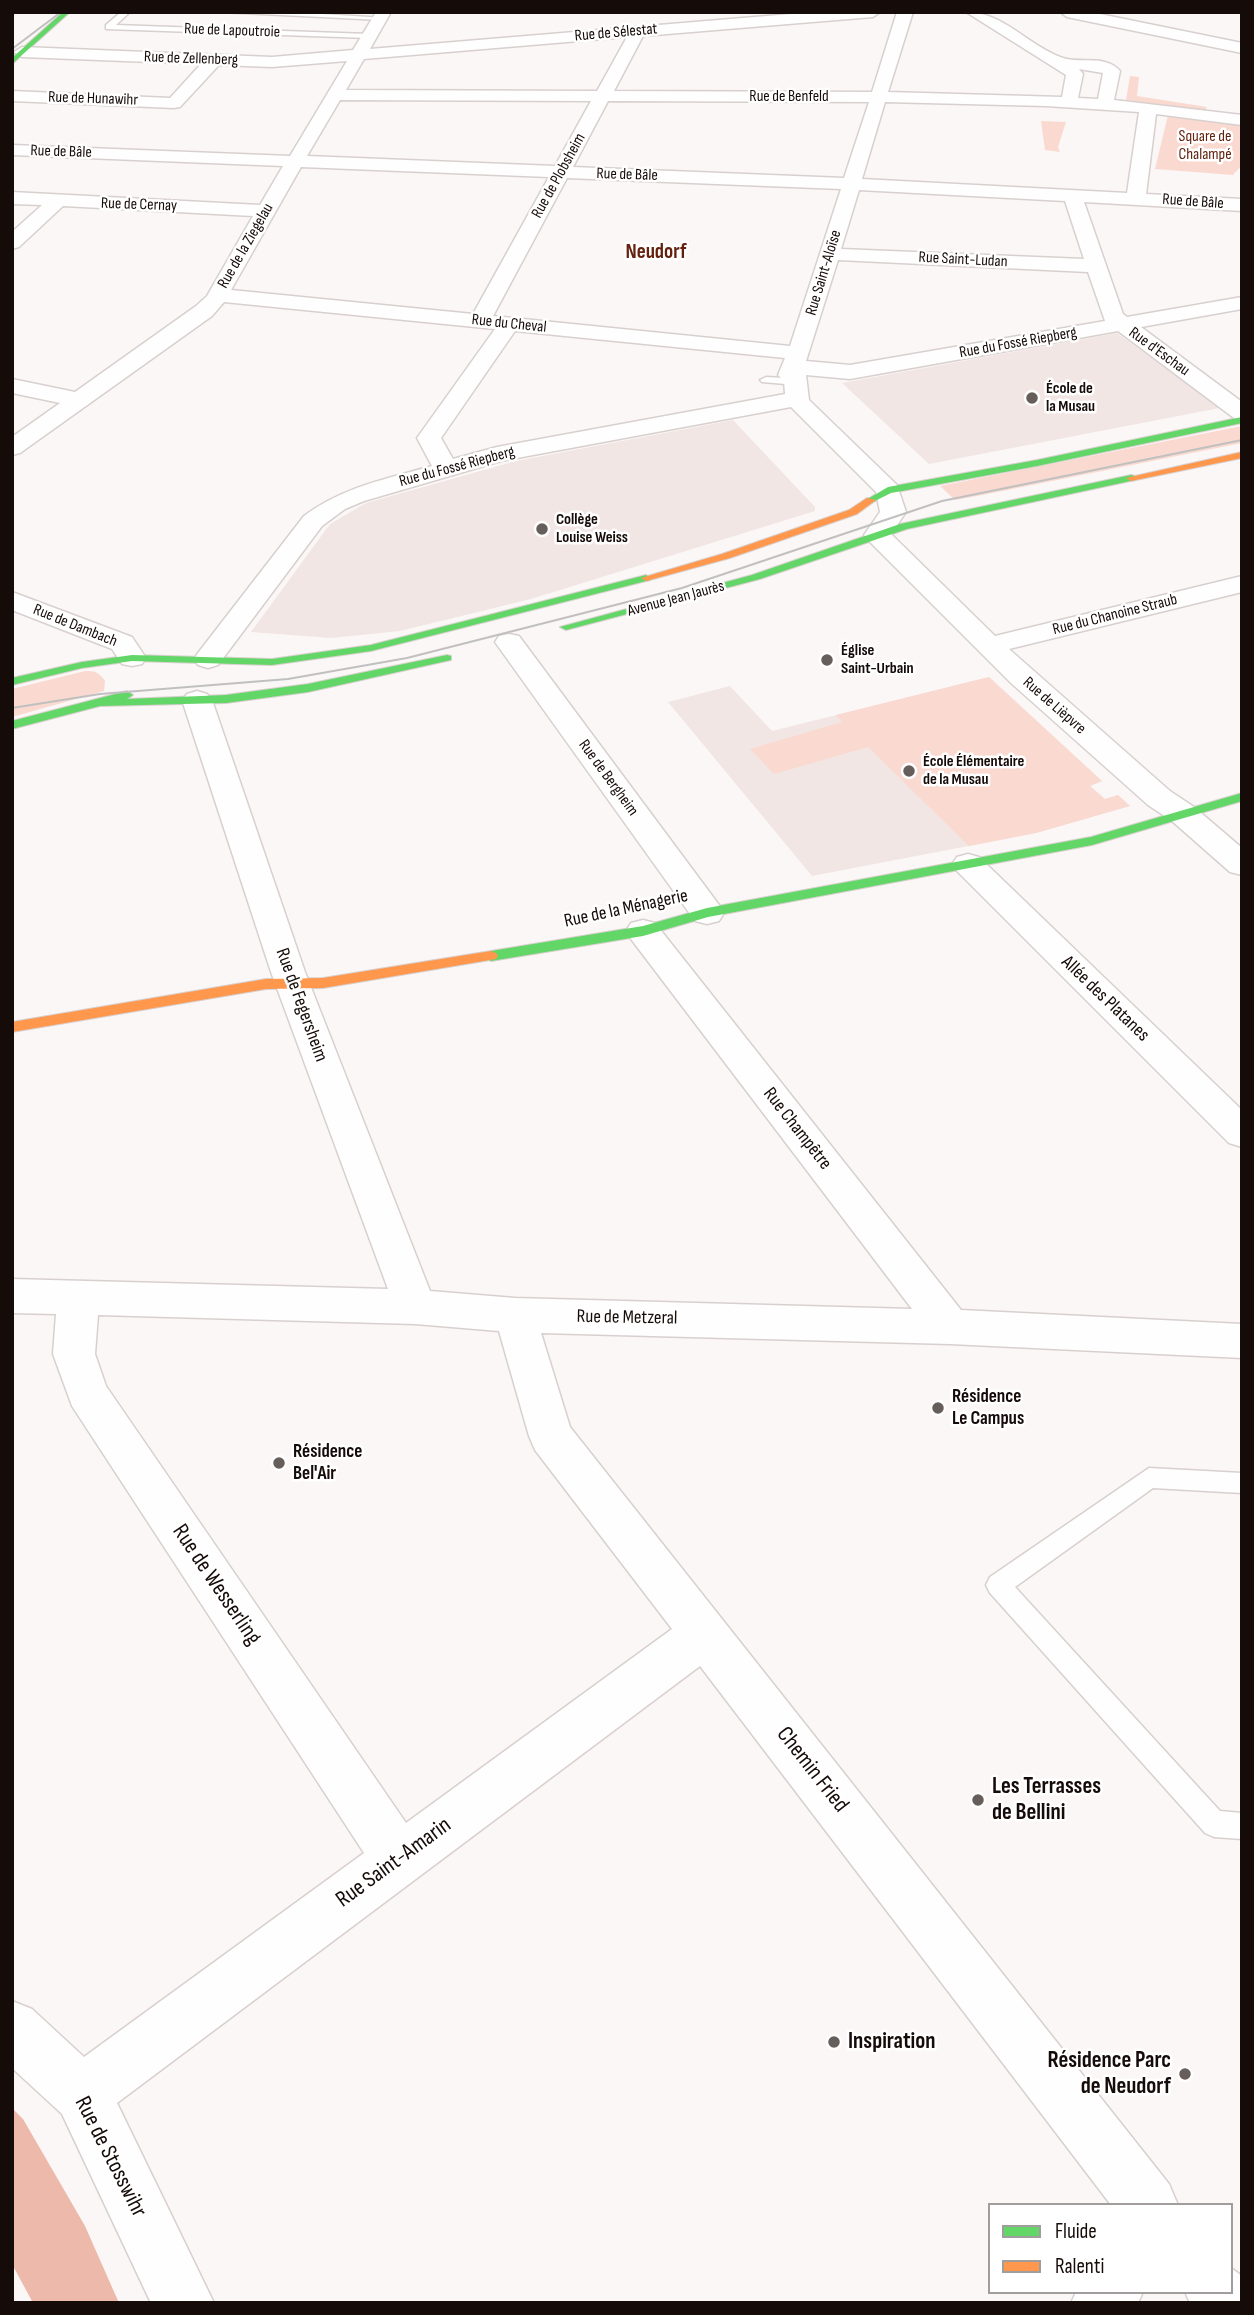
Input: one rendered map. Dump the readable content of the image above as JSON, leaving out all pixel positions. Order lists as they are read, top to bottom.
{
  "streets": {
    "main road": ["Avenue Jean Jaurès", "Rue de la Ménagerie"],
    "street": [
      "Rue de Sélestat",
      "Rue de Zellenberg",
      "Rue de Benfeld",
      "Rue de Hunawihr",
      "Rue de Bâle",
      "Rue de Plobsheim",
      "Rue de Cernay",
      "Rue de la Ziegelau",
      "Rue Saint-Ludan",
      "Rue Saint-Aloïse",
      "Rue du Cheval",
      "Rue du Fossé Riepberg",
      "Rue d'Eschau",
      "Rue du Chanoine Straub",
      "Rue de Dambach",
      "Rue de Lièpvre",
      "Rue de Bergheim",
      "Allée des Platanes",
      "Rue de Fegersheim",
      "Rue Champêtre",
      "Rue de Metzeral",
      "Rue de Wesserling",
      "Chemin Fried",
      "Rue Saint-Amarin",
      "Rue de Stosswihr"
    ],
    "lane": ["Rue de Lapoutroie"]
  },
  "crossings": [
    ["Rue de Lapoutroie", "Rue de la Ziegelau"],
    ["Rue de Sélestat", "Rue de Zellenberg"],
    ["Rue de Sélestat", "Rue de Plobsheim"],
    ["Rue de Sélestat", "Rue de la Ziegelau"],
    ["Rue de Zellenberg", "Rue de Hunawihr"],
    ["Rue de Zellenberg", "Rue de la Ziegelau"],
    ["Rue de Benfeld", "Rue de Plobsheim"],
    ["Rue de Benfeld", "Rue de la Ziegelau"],
    ["Rue de Benfeld", "Rue Saint-Aloïse"],
    ["Rue de Bâle", "Rue de Plobsheim"],
    ["Rue de Bâle", "Rue de la Ziegelau"],
    ["Rue de Bâle", "Rue Saint-Aloïse"],
    ["Rue de Bâle", "Rue d'Eschau"],
    ["Rue de Plobsheim", "Rue du Cheval"],
    ["Rue de Cernay", "Rue de la Ziegelau"],
    ["Rue de la Ziegelau", "Rue du Cheval"],
    ["Rue Saint-Ludan", "Rue Saint-Aloïse"],
    ["Rue Saint-Ludan", "Rue d'Eschau"],
    ["Rue Saint-Aloïse", "Rue du Cheval"],
    ["Rue Saint-Aloïse", "Rue du Fossé Riepberg"],
    ["Rue du Cheval", "Rue du Fossé Riepberg"],
    ["Rue du Fossé Riepberg", "Rue d'Eschau"],
    ["Rue du Fossé Riepberg", "Avenue Jean Jaurès"],
    ["Avenue Jean Jaurès", "Rue de Dambach"],
    ["Avenue Jean Jaurès", "Rue de Lièpvre"],
    ["Avenue Jean Jaurès", "Rue de Fegersheim"],
    ["Rue du Chanoine Straub", "Rue de Lièpvre"],
    ["Rue de Lièpvre", "Rue de la Ménagerie"],
    ["Rue de Bergheim", "Rue de la Ménagerie"],
    ["Rue de la Ménagerie", "Allée des Platanes"],
    ["Rue de la Ménagerie", "Rue de Fegersheim"],
    ["Rue de la Ménagerie", "Rue Champêtre"],
    ["Rue de Fegersheim", "Rue de Metzeral"],
    ["Rue Champêtre", "Rue de Metzeral"],
    ["Rue de Metzeral", "Rue de Wesserling"],
    ["Rue de Metzeral", "Chemin Fried"],
    ["Rue de Wesserling", "Rue Saint-Amarin"],
    ["Chemin Fried", "Rue Saint-Amarin"],
    ["Rue Saint-Amarin", "Rue de Stosswihr"]
  ],
  "districts": ["Neudorf"],
  "parks": ["Square de Chalampé"],
  "places": [
    "École de la Musau",
    "Collège Louise Weiss",
    "Église Saint-Urbain",
    "École Élémentaire de la Musau",
    "Résidence Le Campus",
    "Résidence Bel'Air",
    "Les Terrasses de Bellini",
    "Inspiration",
    "Résidence Parc de Neudorf"
  ],
  "legend": ["Fluide", "Ralenti"]
}
